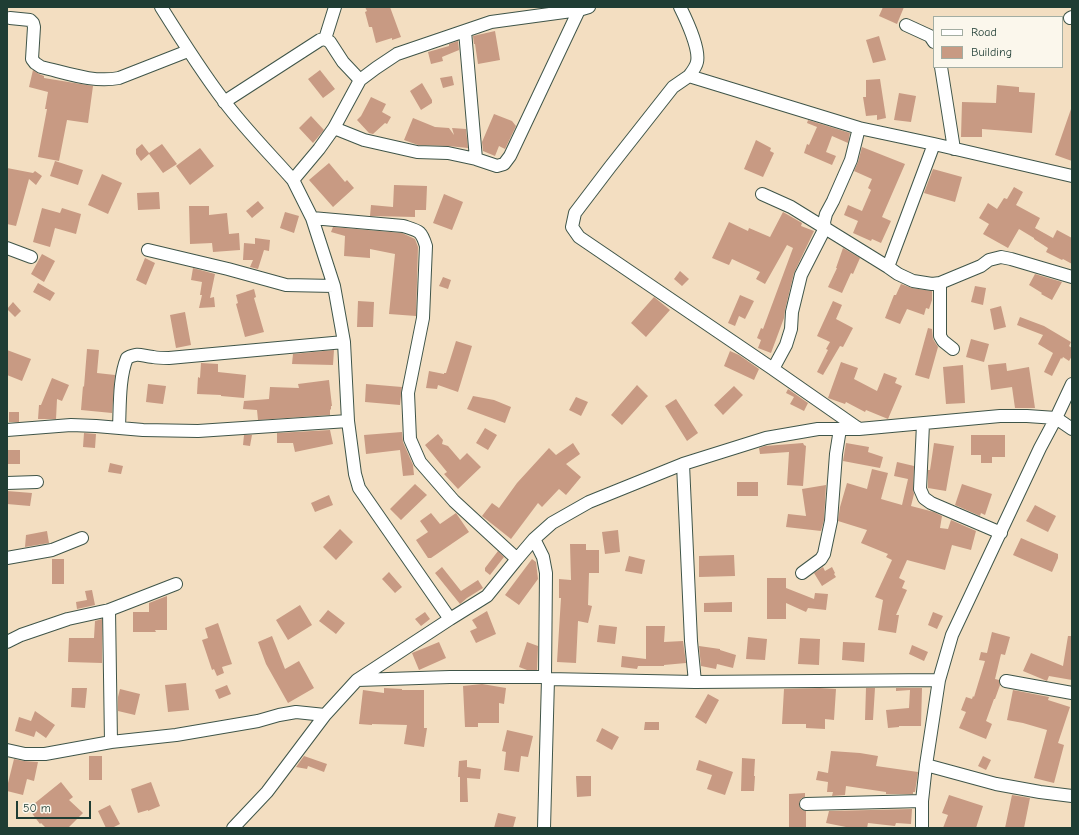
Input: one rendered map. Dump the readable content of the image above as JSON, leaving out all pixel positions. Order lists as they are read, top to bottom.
{
  "legend": ["Road", "Building"],
  "scale_bar": "50 m"
}
